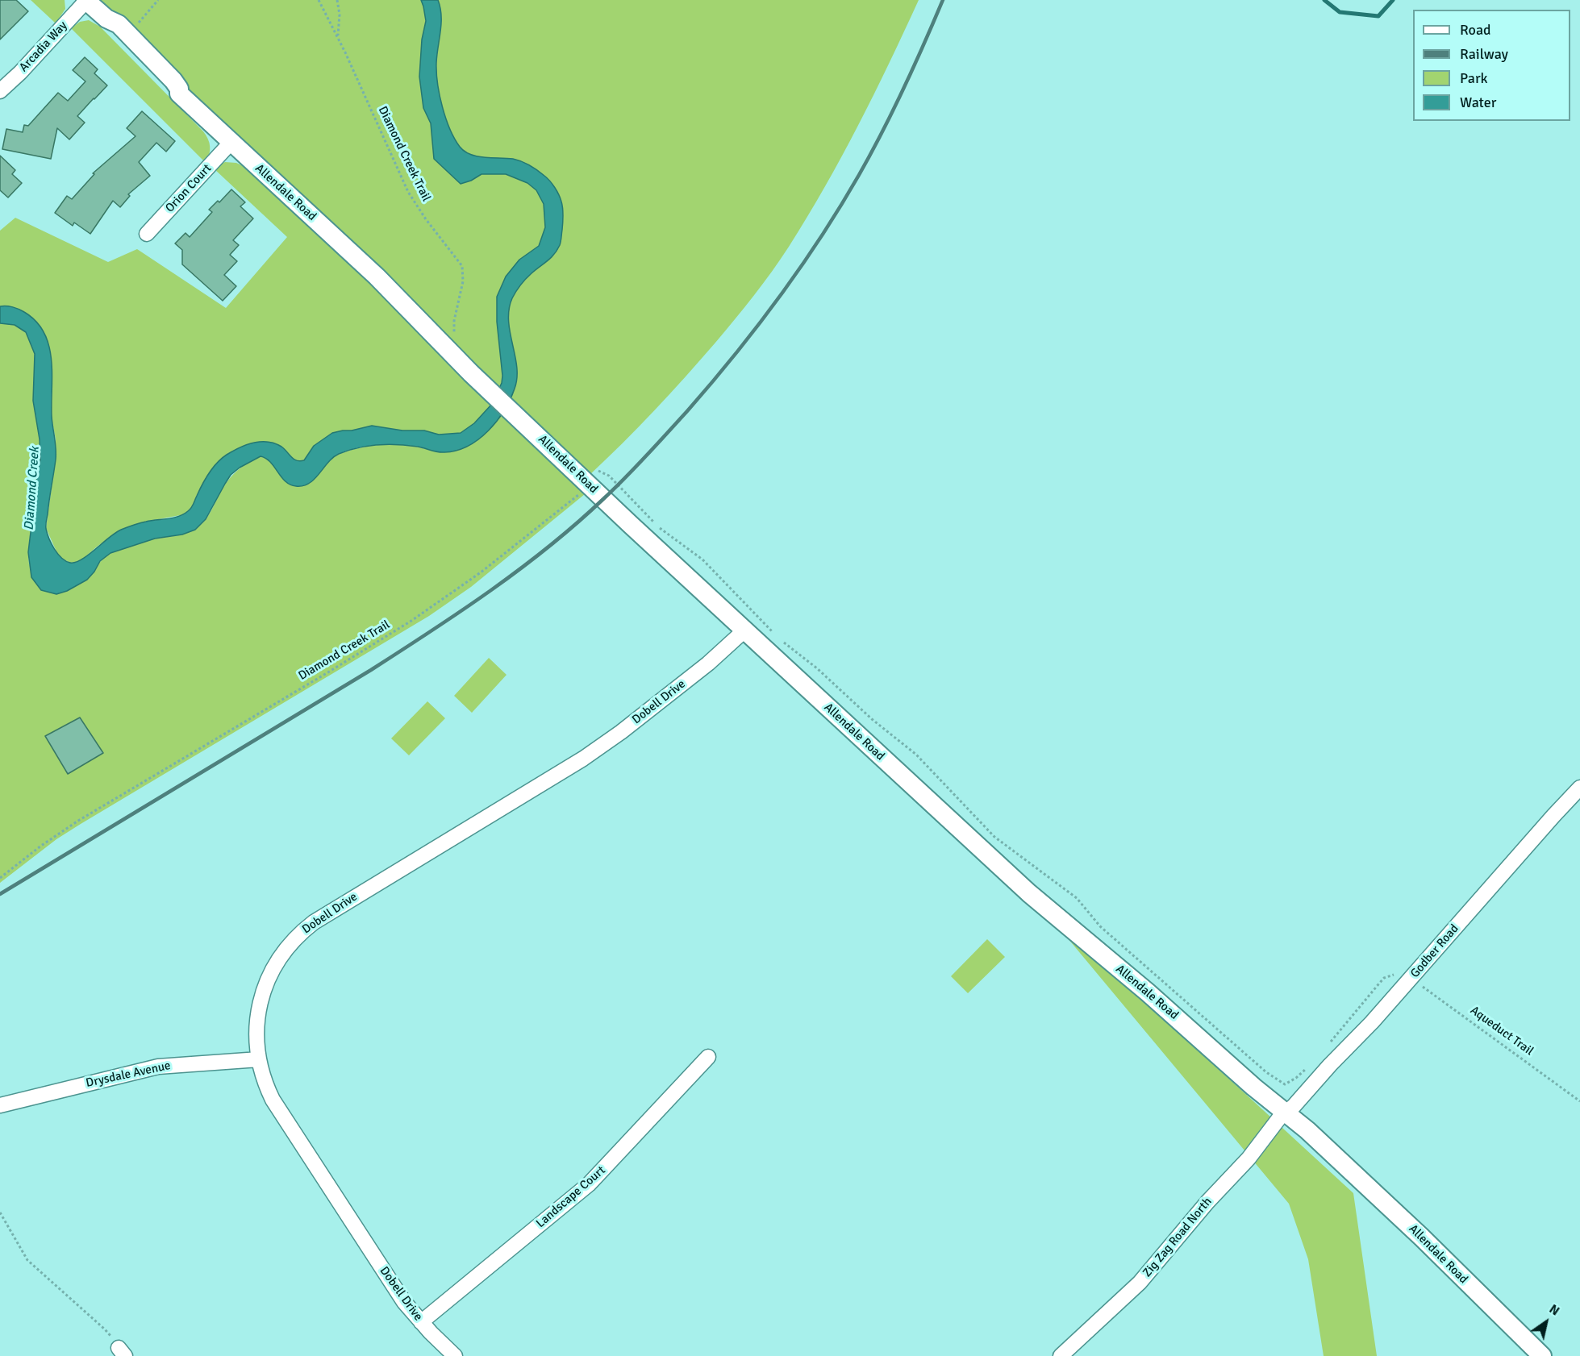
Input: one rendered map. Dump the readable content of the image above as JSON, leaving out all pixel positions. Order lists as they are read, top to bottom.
{
  "streets": {
    "street": [
      "Arcadia Way",
      "Orion Court",
      "Allendale Road",
      "Dobell Drive",
      "Godber Road",
      "Drysdale Avenue",
      "Landscape Court",
      "Zig Zag Road North"
    ],
    "path": ["Diamond Creek Trail", "Aqueduct Trail"]
  },
  "crossings": [
    ["Arcadia Way", "Allendale Road"],
    ["Diamond Creek Trail", "Allendale Road"],
    ["Orion Court", "Allendale Road"],
    ["Allendale Road", "Dobell Drive"],
    ["Allendale Road", "Godber Road"],
    ["Allendale Road", "Zig Zag Road North"],
    ["Dobell Drive", "Drysdale Avenue"],
    ["Dobell Drive", "Landscape Court"],
    ["Godber Road", "Aqueduct Trail"],
    ["Godber Road", "Zig Zag Road North"]
  ],
  "water": ["Diamond Creek"],
  "legend": [
    "Road",
    "Railway",
    "Park",
    "Water"
  ],
  "north": "top right"
}
